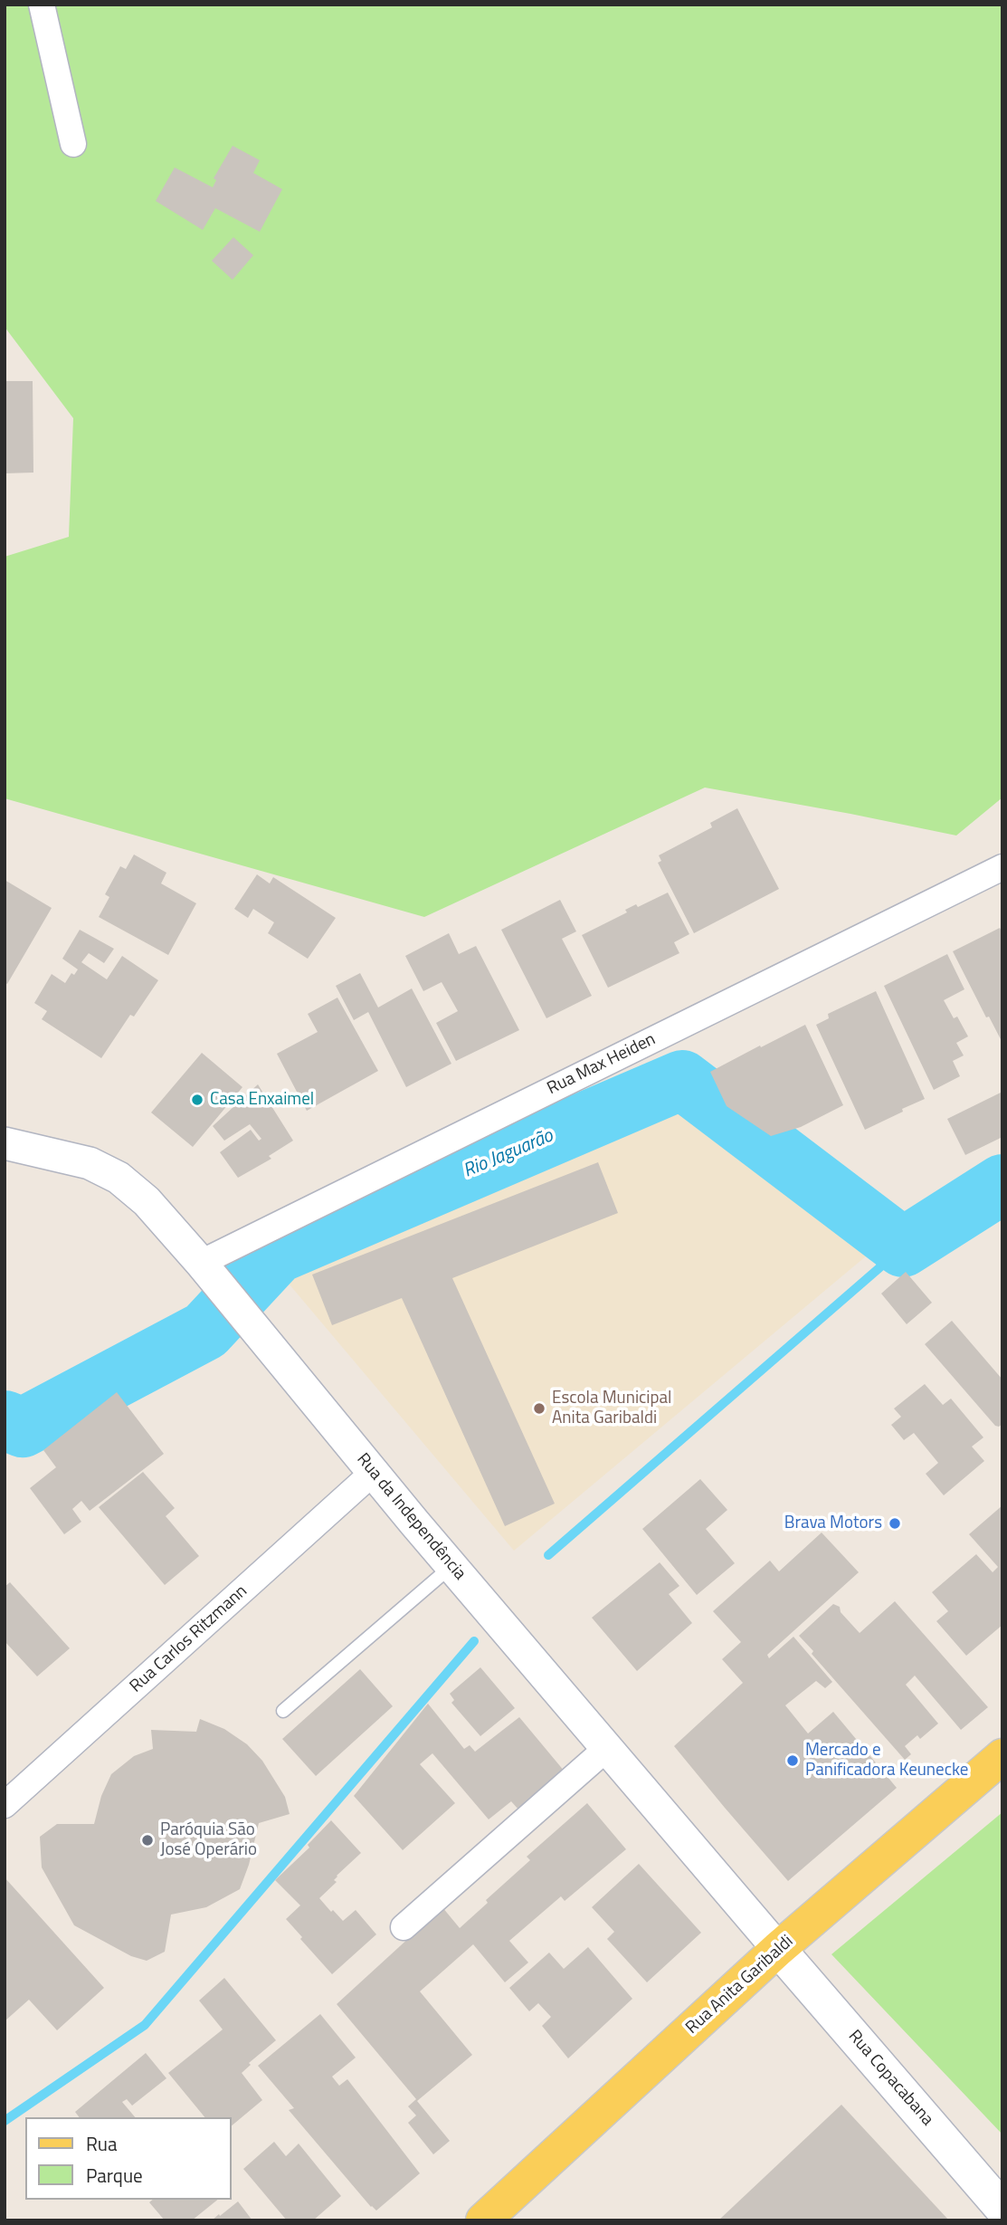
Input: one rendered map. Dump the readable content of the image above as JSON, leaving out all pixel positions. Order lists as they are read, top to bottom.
{
  "streets": {
    "main road": ["Rua Anita Garibaldi", "Rua Copacabana"],
    "street": ["Rua Max Heiden", "Rua da Independência", "Rua Carlos Ritzmann"]
  },
  "crossings": [
    ["Rua Max Heiden", "Rua da Independência"],
    ["Rua da Independência", "Rua Carlos Ritzmann"],
    ["Rua da Independência", "Rua Anita Garibaldi"],
    ["Rua da Independência", "Rua Copacabana"],
    ["Rua Anita Garibaldi", "Rua Copacabana"]
  ],
  "water": ["Rio Jaguarão"],
  "places": [
    "Casa Enxaimel",
    "Escola Municipal Anita Garibaldi",
    "Brava Motors",
    "Mercado e Panificadora Keunecke",
    "Paróquia São José Operário"
  ],
  "legend": ["Rua", "Parque"]
}
